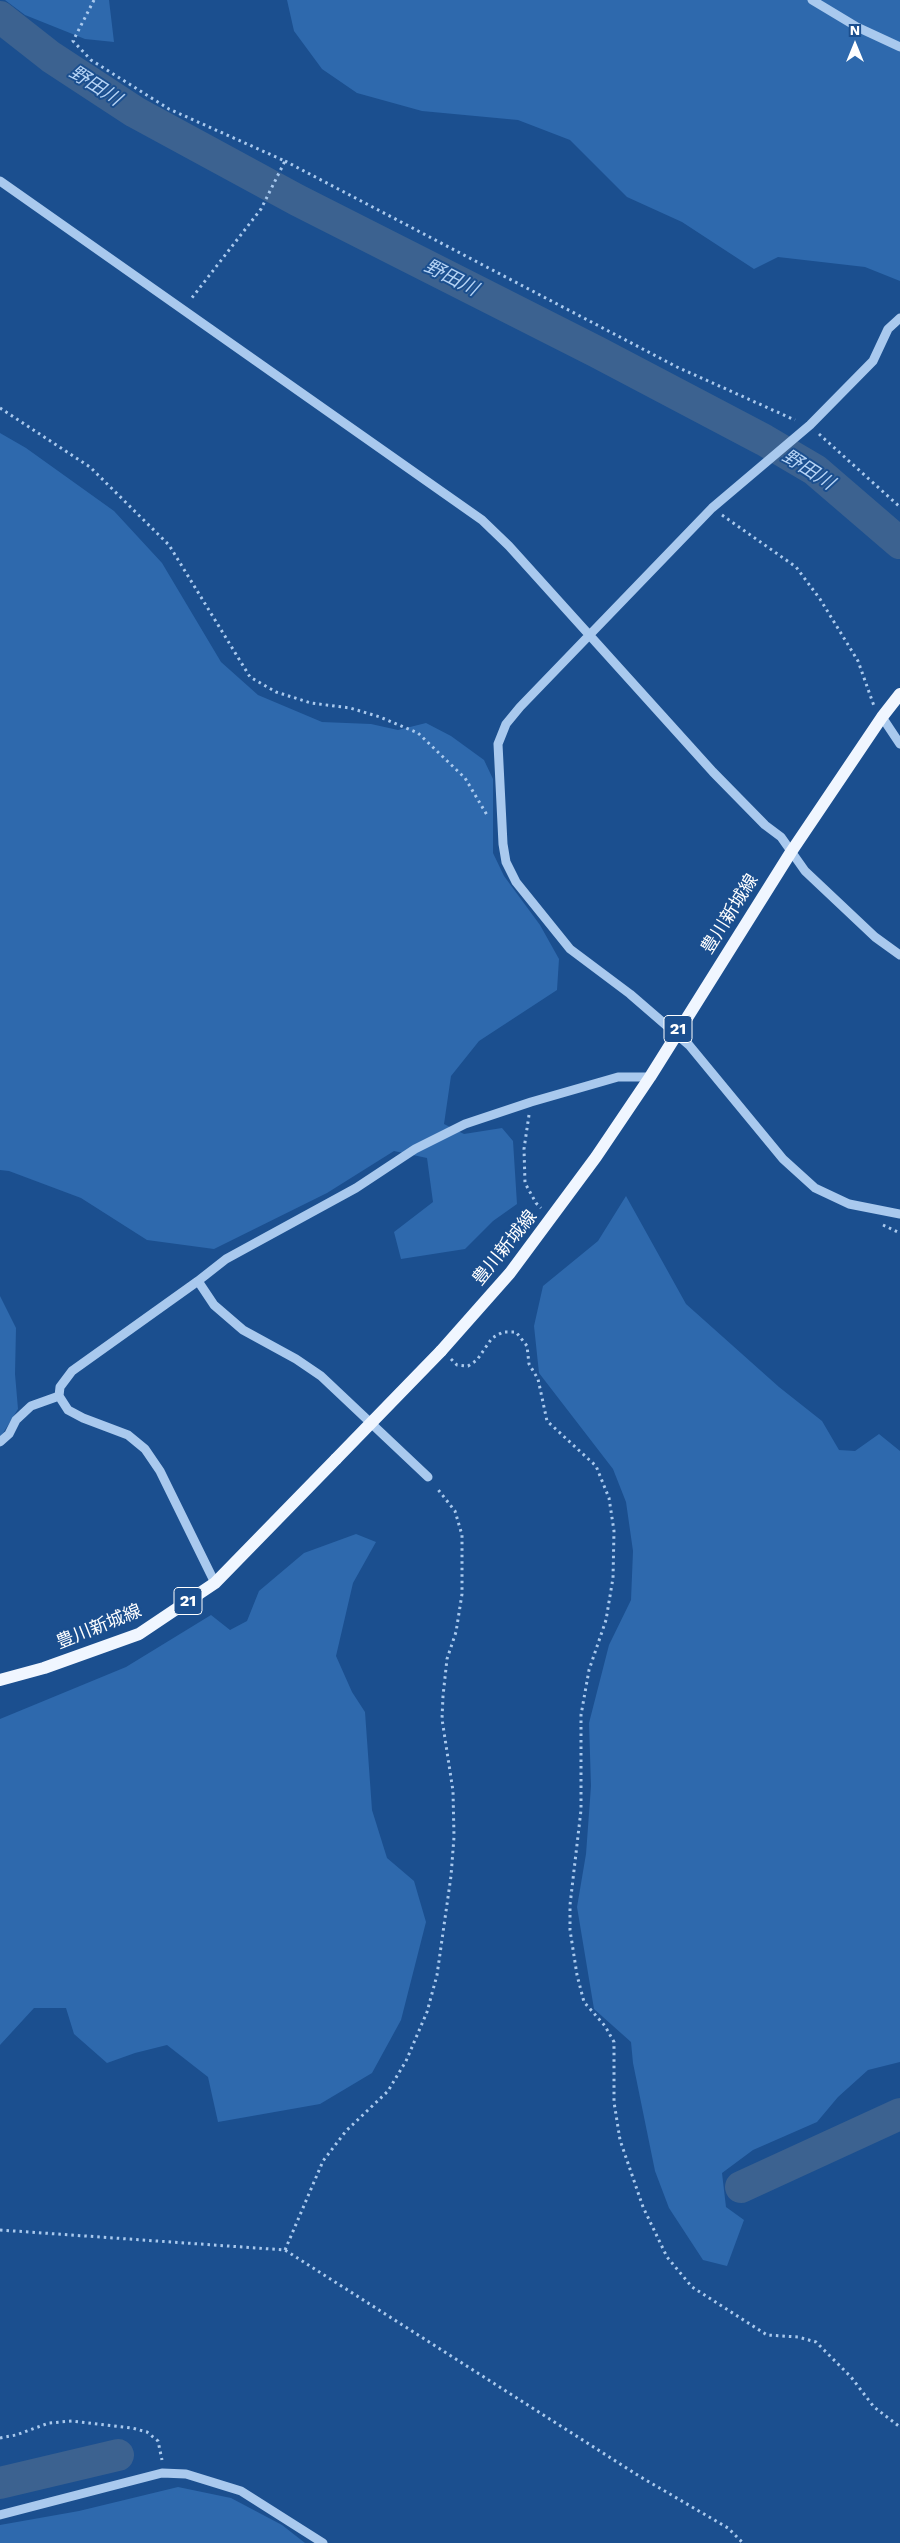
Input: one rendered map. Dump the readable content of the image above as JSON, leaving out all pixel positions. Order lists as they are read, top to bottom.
{
  "streets": {
    "main road": ["豊川新城線", "21"]
  },
  "water": ["野田川"],
  "north": "top"
}
